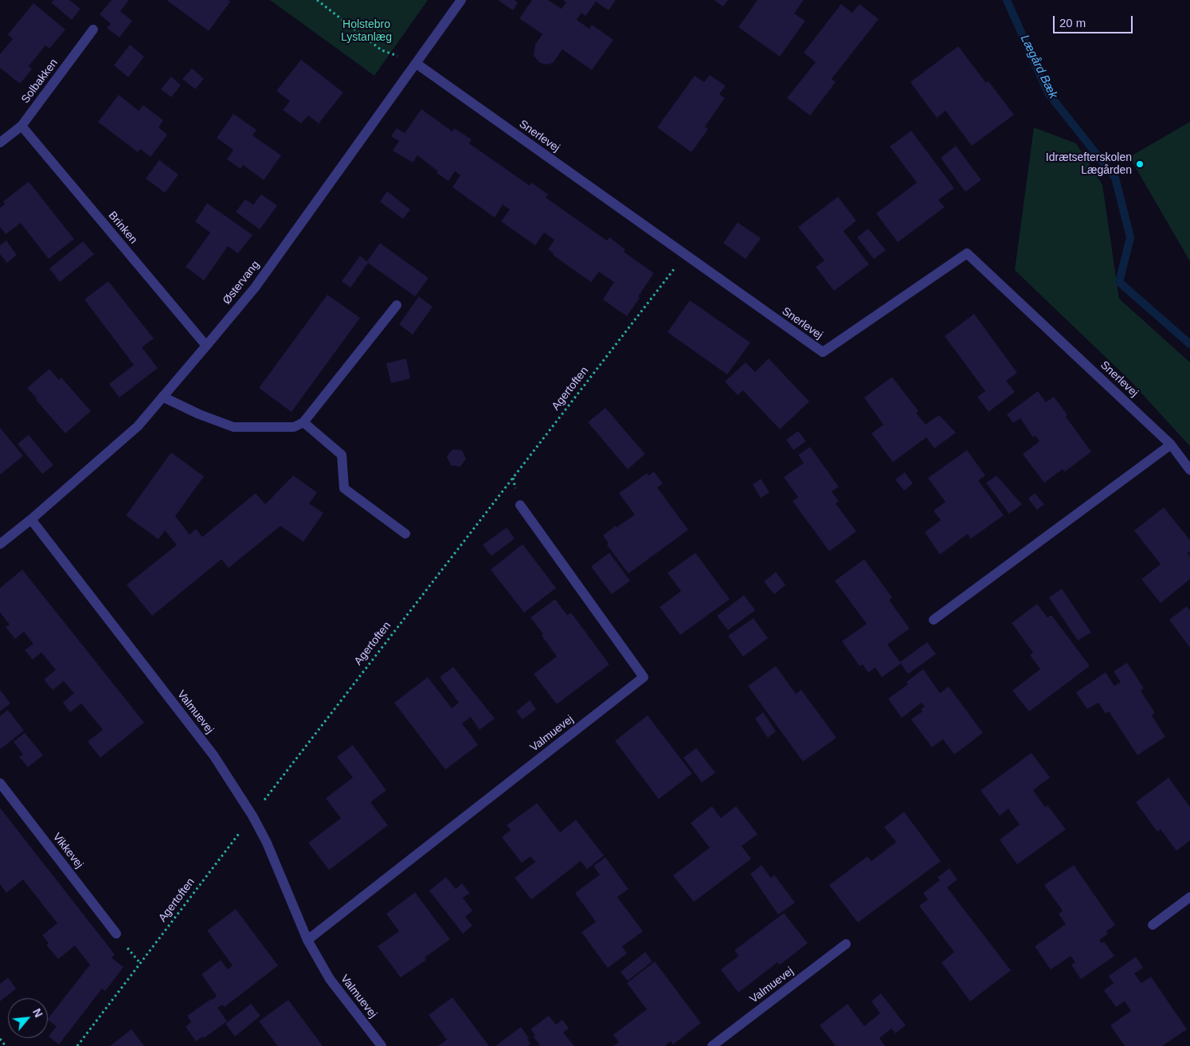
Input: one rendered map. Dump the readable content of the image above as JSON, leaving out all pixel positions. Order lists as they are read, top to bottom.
{
  "streets": {
    "street": [
      "Solbakken",
      "Snerlevej",
      "Brinken",
      "Østervang",
      "Valmuevej",
      "Vikkevej"
    ],
    "path": ["Agertoften"]
  },
  "crossings": [
    ["Solbakken", "Brinken"],
    ["Snerlevej", "Østervang"],
    ["Snerlevej", "Agertoften"],
    ["Brinken", "Østervang"],
    ["Østervang", "Valmuevej"],
    ["Agertoften", "Valmuevej"]
  ],
  "water": ["Lægård Bæk"],
  "parks": ["Holstebro Lystanlæg"],
  "places": ["Idrætsefterskolen Lægården"],
  "scale_bar": "20 m",
  "north": "top right"
}
